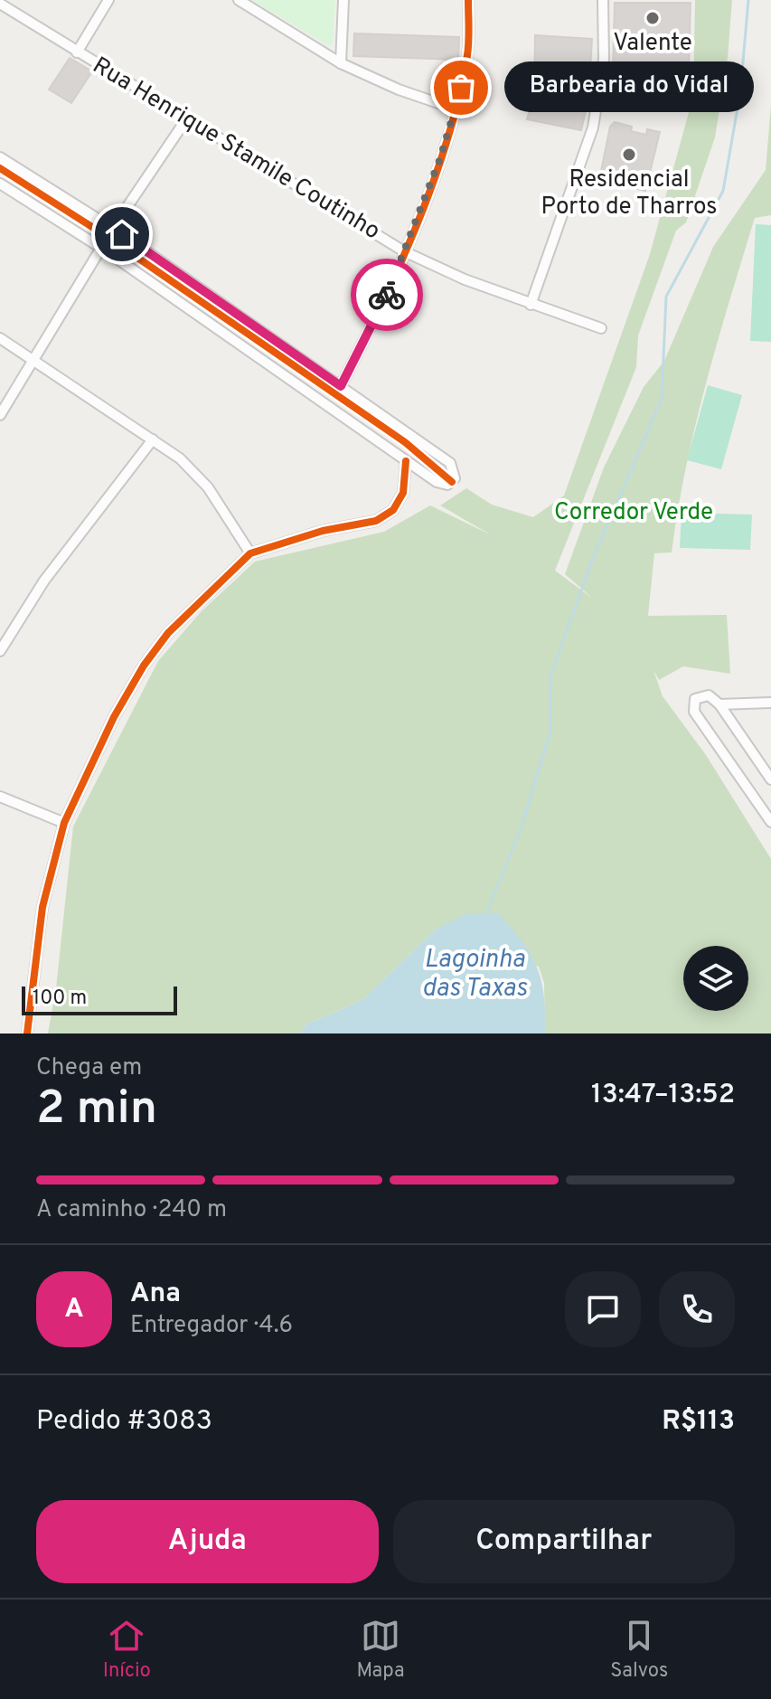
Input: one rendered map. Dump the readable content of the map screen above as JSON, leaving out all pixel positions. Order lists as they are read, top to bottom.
{
  "streets": {
    "street": ["Rua Henrique Stamile Coutinho"]
  },
  "water": ["Lagoinha das Taxas"],
  "parks": ["Corredor Verde"],
  "places": ["Valente", "Barbearia do Vidal", "Residencial Porto de Tharros"],
  "scale_bar": "100 m",
  "page": {
    "bubble": "Barbearia do Vidal",
    "scale": "100 m",
    "heading": ["2 min", "Chega em", "13:47–13:52"],
    "panel": [
      "Ana",
      "Entregador · 4.6",
      "Pedido #3083",
      "R$113"
    ],
    "bar": "A caminho · 240 m",
    "round": "A",
    "buttons": ["Ajuda", "Compartilhar"],
    "tabs": ["Início", "Mapa", "Salvos"]
  }
}
